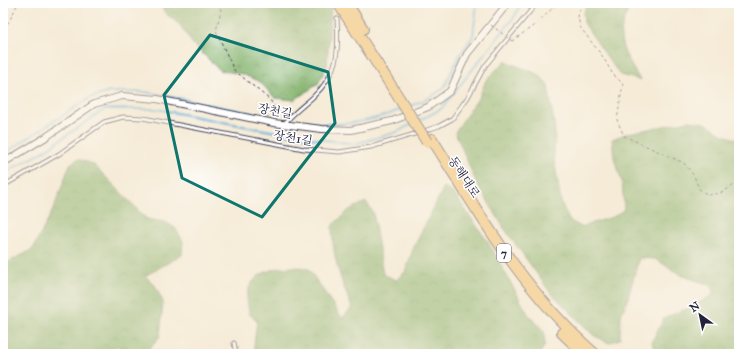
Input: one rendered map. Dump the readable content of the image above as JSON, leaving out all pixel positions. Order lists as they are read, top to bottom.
{
  "streets": {
    "main road": ["동해대로", "7"],
    "street": ["장천길"],
    "lane": ["장천1길"]
  },
  "crossings": [
    ["동해대로", "7"]
  ],
  "north": "top left"
}
